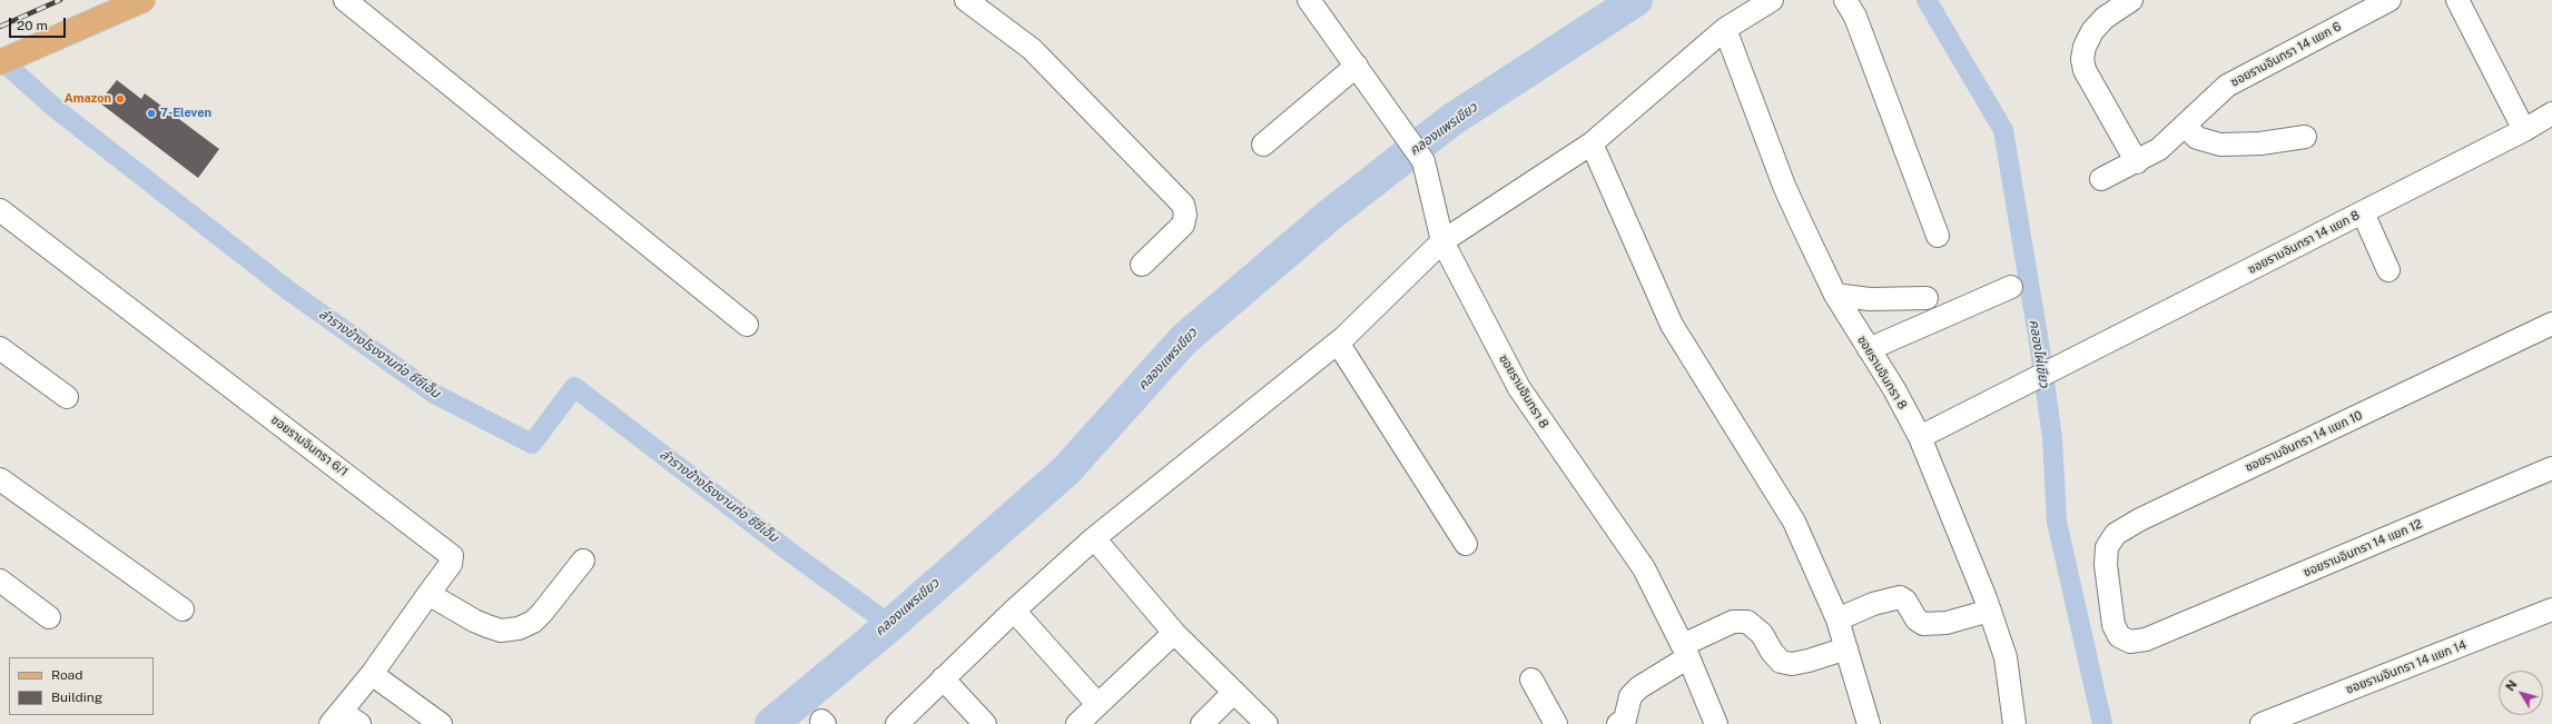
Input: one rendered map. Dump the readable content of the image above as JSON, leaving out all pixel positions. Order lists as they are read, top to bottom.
{
  "streets": {
    "street": [
      "ซอยรามอินทรา 14 แยก 6",
      "ซอยรามอินทรา 14 แยก 8",
      "ซอยรามอินทรา 8",
      "ซอยรามอินทรา 14 แยก 10",
      "ซอยรามอินทรา 6/1",
      "ซอยรามอินทรา 14 แยก 12",
      "ซอยรามอินทรา 14 แยก 14"
    ]
  },
  "crossings": [
    ["ซอยรามอินทรา 14 แยก 8", "ซอยรามอินทรา 8"],
    ["ซอยรามอินทรา 14 แยก 10", "ซอยรามอินทรา 14 แยก 12"]
  ],
  "water": ["คลองแพรเขียว", "ลำรางข้างโรงงานท่อ ซีซีเอ็ม", "คลองไผ่เขียว"],
  "places": ["Amazon", "7-Eleven"],
  "legend": ["Road", "Building"],
  "scale_bar": "20 m",
  "north": "top left"
}
